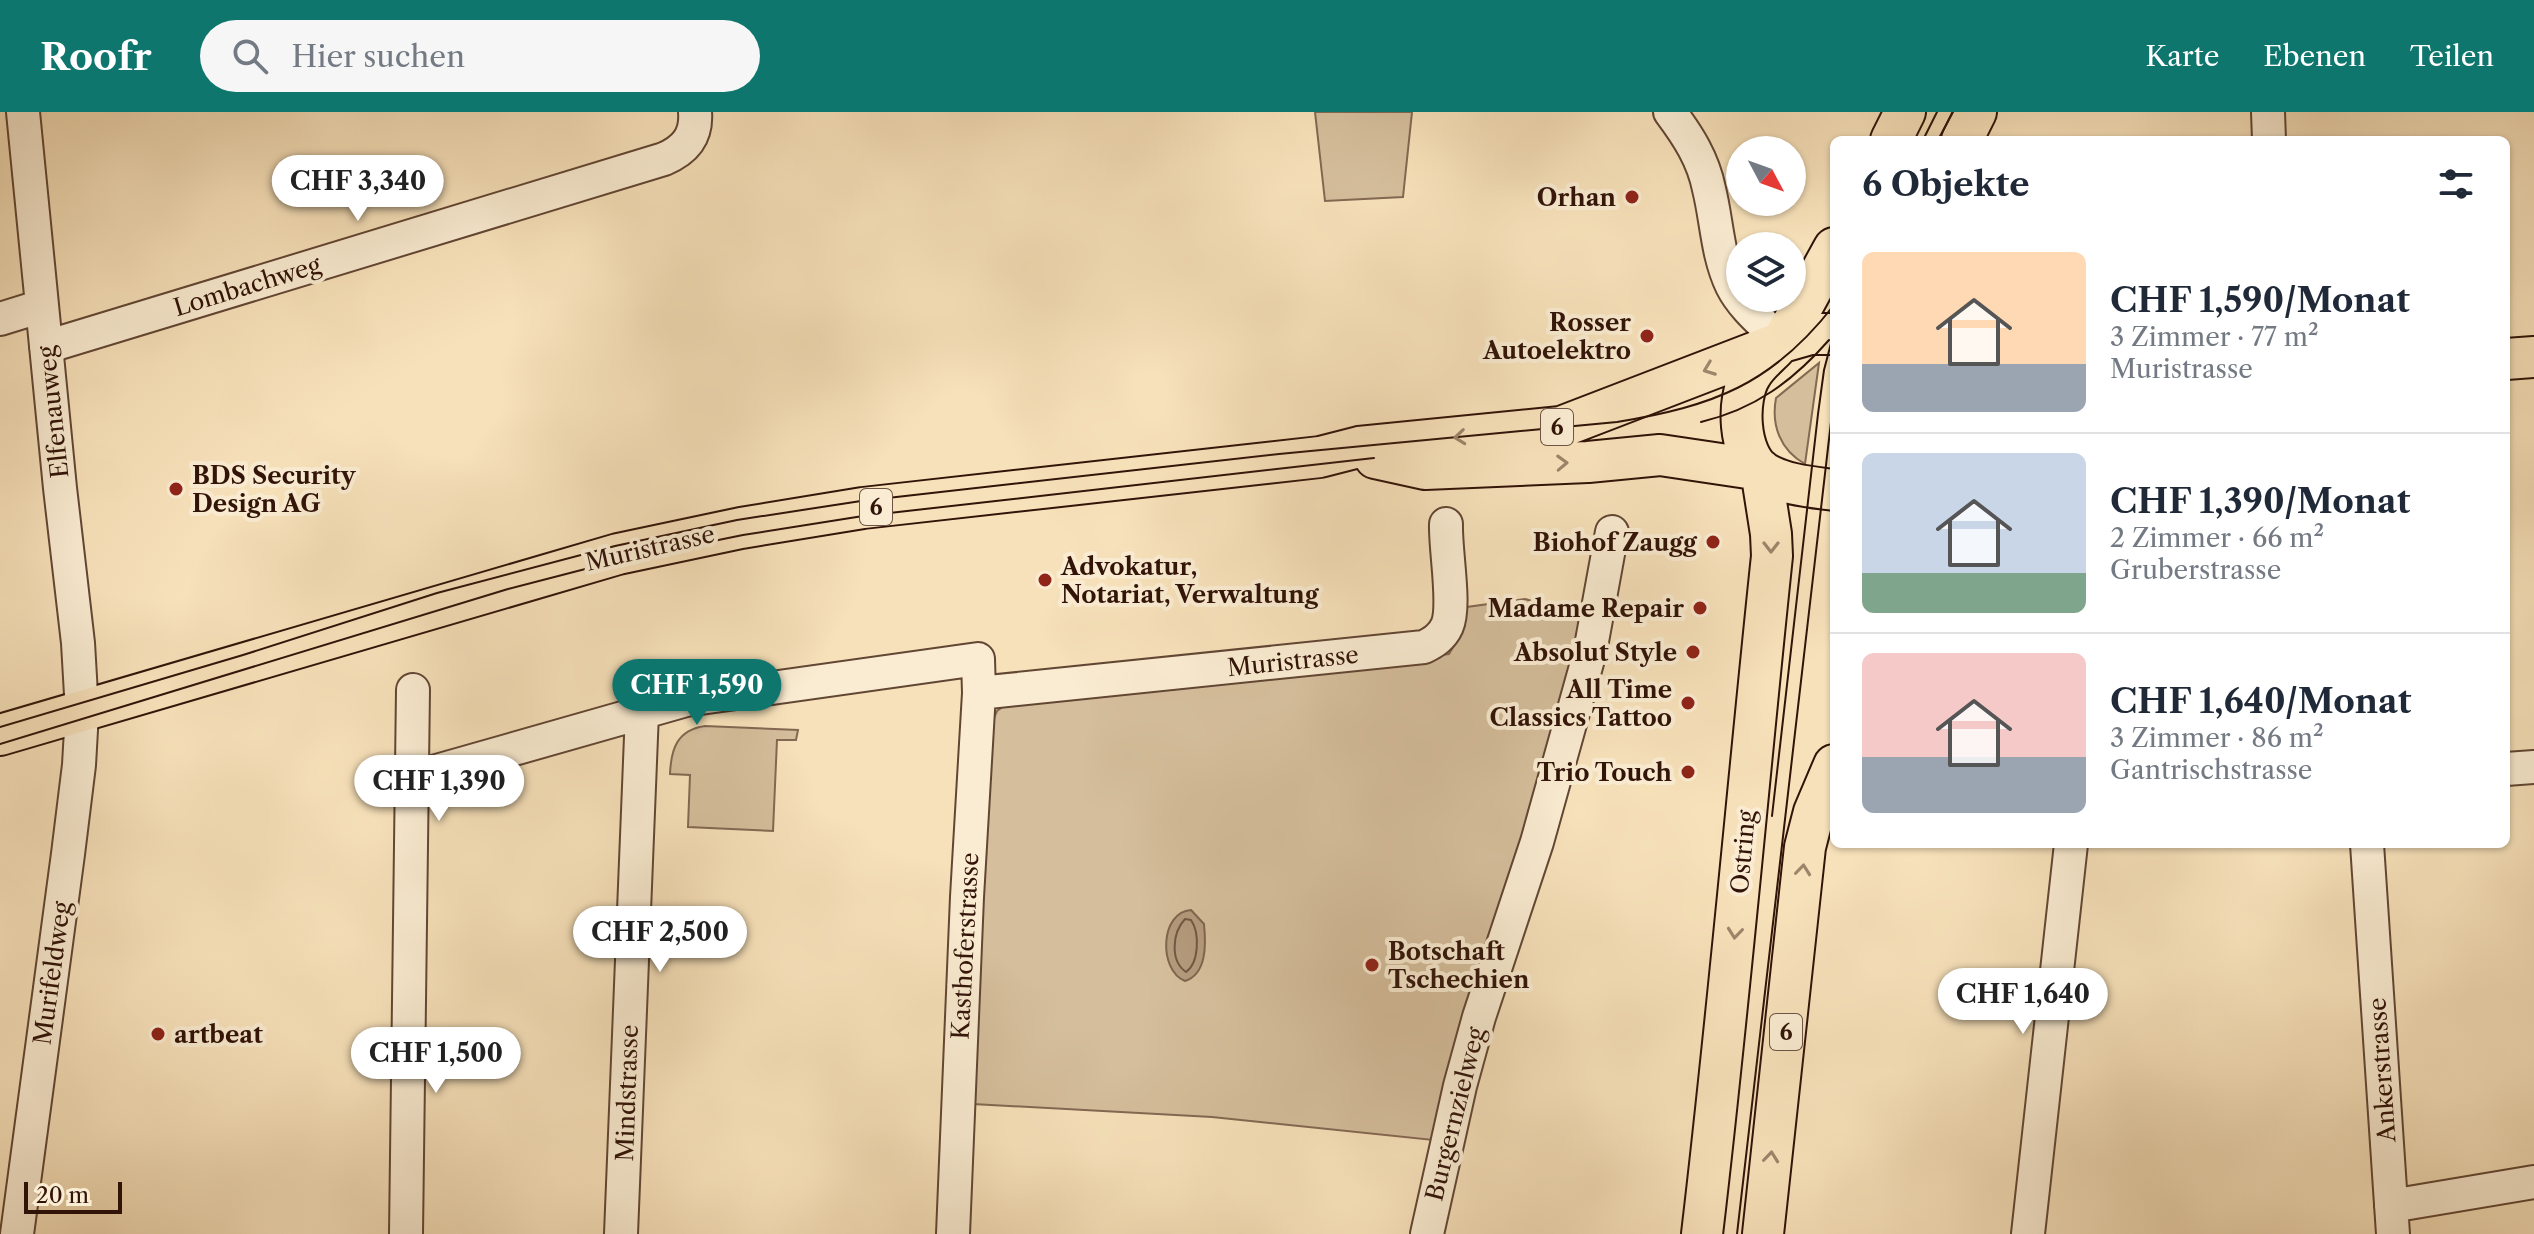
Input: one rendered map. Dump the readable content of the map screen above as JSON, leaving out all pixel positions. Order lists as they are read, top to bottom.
{
  "streets": {
    "main road": ["6", "Muristrasse", "Ostring"],
    "street": [
      "Lombachweg",
      "Elfenauweg",
      "Kasthoferstrasse",
      "Murifeldweg",
      "Ankerstrasse",
      "Mindstrasse",
      "Burgernzielweg"
    ]
  },
  "crossings": [
    ["Lombachweg", "Elfenauweg"],
    ["Elfenauweg", "Muristrasse"],
    ["Elfenauweg", "Murifeldweg"],
    ["Muristrasse", "Ostring"],
    ["Muristrasse", "Kasthoferstrasse"],
    ["Muristrasse", "Murifeldweg"],
    ["Kasthoferstrasse", "Mindstrasse"]
  ],
  "places": [
    "Orhan",
    "Rosser Autoelektro",
    "BDS Security Design AG",
    "Biohof Zaugg",
    "Advokatur, Notariat, Verwaltung",
    "Madame Repair",
    "Absolut Style",
    "All Time Classics Tattoo",
    "Trio Touch",
    "Botschaft Tschechien",
    "artbeat"
  ],
  "scale_bar": "20 m",
  "north": "bottom right",
  "page": {
    "header": "Roofr",
    "search": "Hier suchen",
    "nav": ["Karte", "Ebenen", "Teilen"],
    "heading": "6 Objekte",
    "price": [
      "CHF 3,340",
      "CHF 1,590",
      "CHF 1,390",
      "CHF 2,500",
      "CHF 1,640",
      "CHF 1,500"
    ],
    "list": [
      {
        "name": "CHF 1,590/Monat",
        "note": "3 Zimmer · 77 m² · Muristrasse"
      },
      {
        "name": "CHF 1,390/Monat",
        "note": "2 Zimmer · 66 m² · Gruberstrasse"
      },
      {
        "name": "CHF 1,640/Monat",
        "note": "3 Zimmer · 86 m² · Gantrischstrasse"
      }
    ],
    "scale": "20 m"
  }
}
